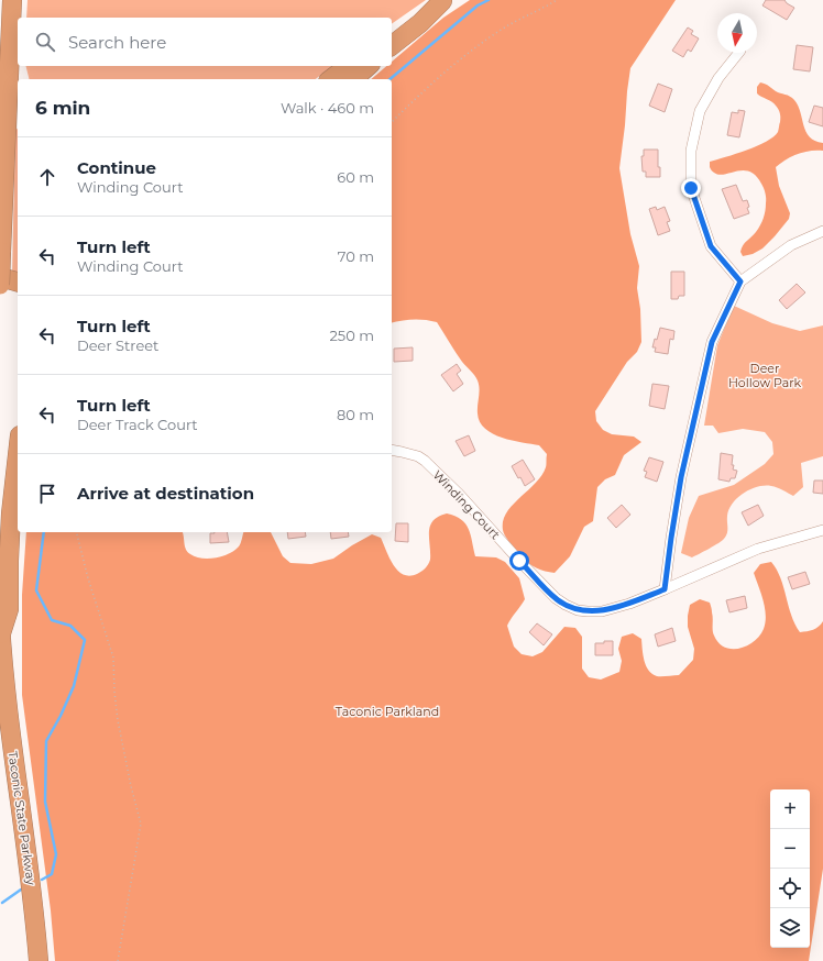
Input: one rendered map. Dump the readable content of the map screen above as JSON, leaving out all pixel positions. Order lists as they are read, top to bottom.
{
  "streets": {
    "highway": ["Taconic State Parkway"],
    "street": ["Winding Court"]
  },
  "parks": ["Deer Hollow Park", "Taconic Parkland"],
  "north": "bottom",
  "page": {
    "search": "Search here",
    "heading": ["6 min", "Walk · 460 m"],
    "list": [
      ["Continue", "Winding Court", "60 m"],
      ["Turn left", "Winding Court", "70 m"],
      ["Turn left", "Deer Street", "250 m"],
      ["Turn left", "Deer Track Court", "80 m"],
      "Arrive at destination"
    ],
    "map_buttons": ["+", "−"]
  }
}
